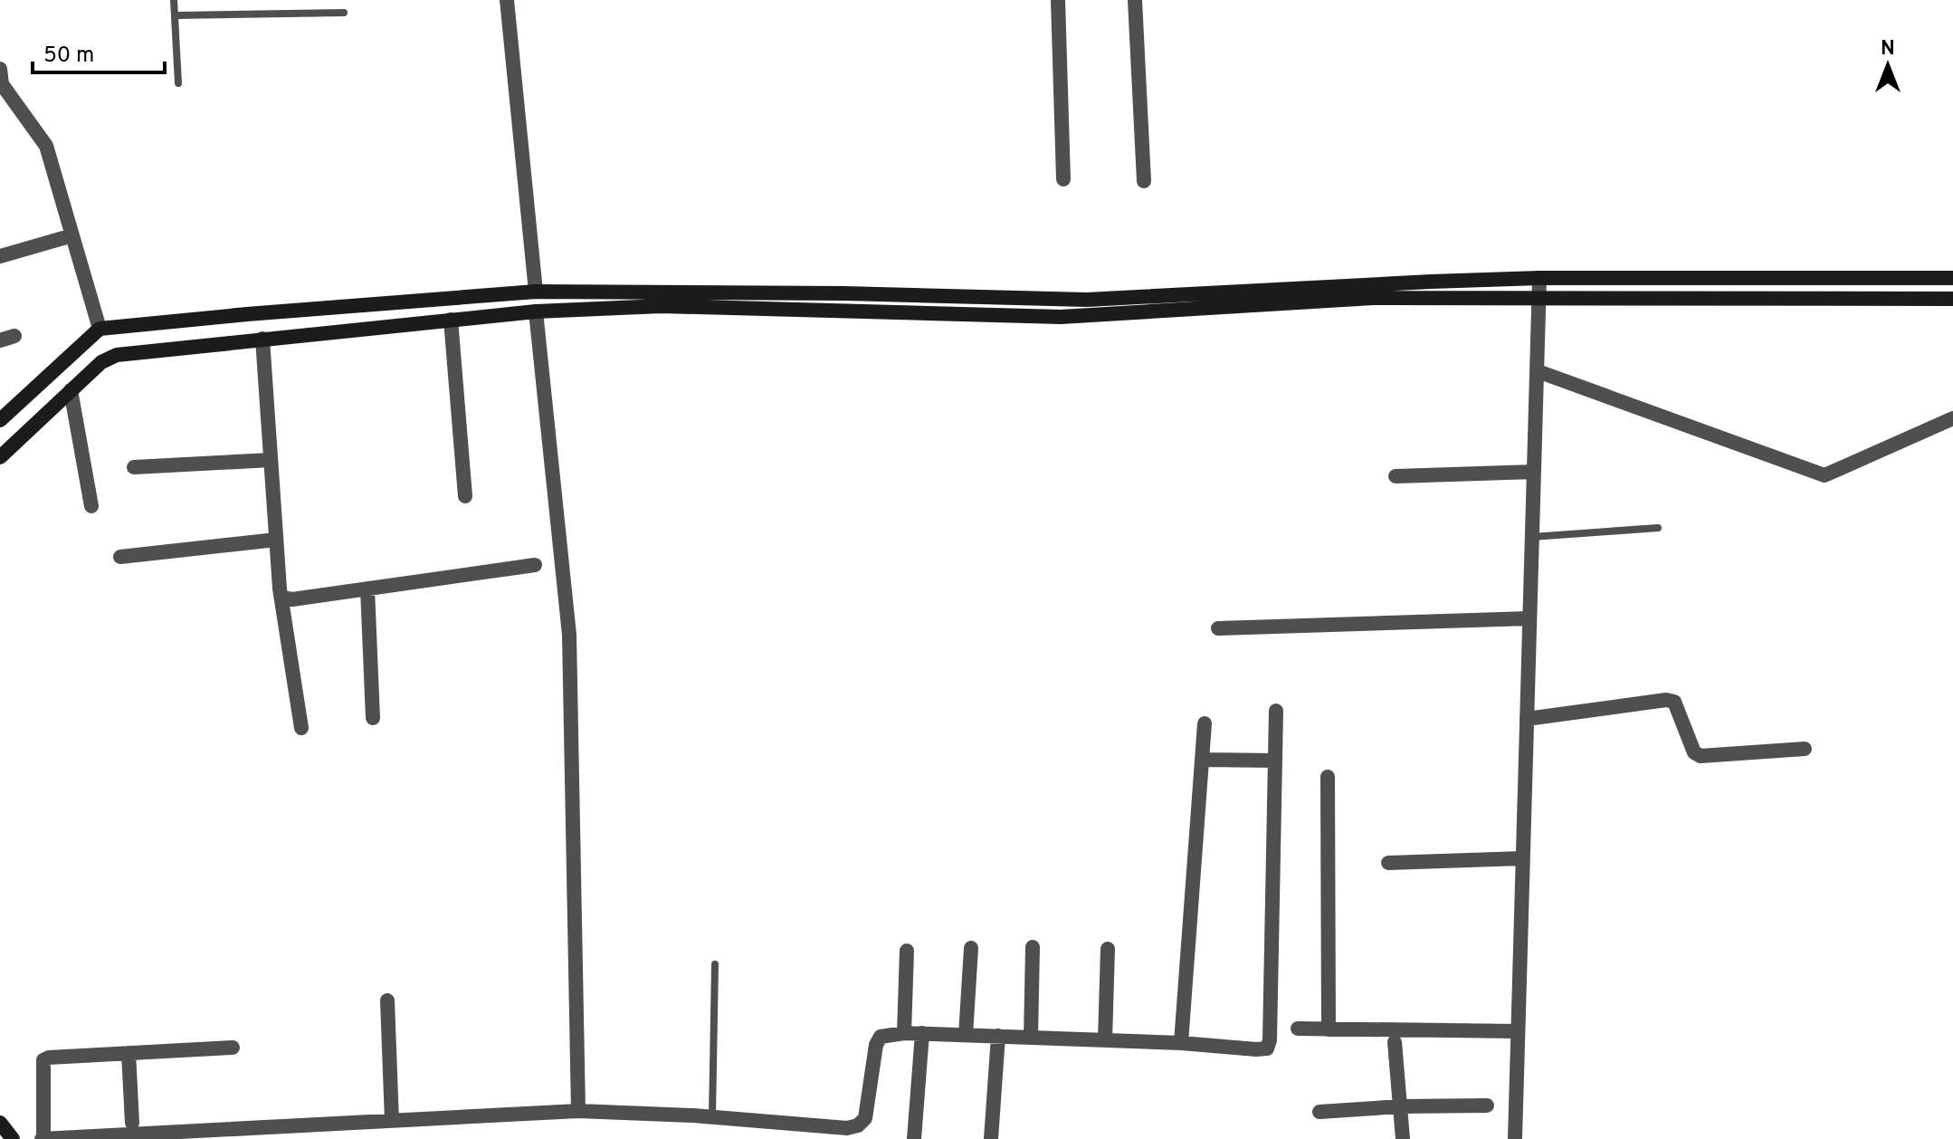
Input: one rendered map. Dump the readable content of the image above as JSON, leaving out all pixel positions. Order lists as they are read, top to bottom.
{
  "scale_bar": "50 m",
  "north": "top"
}
